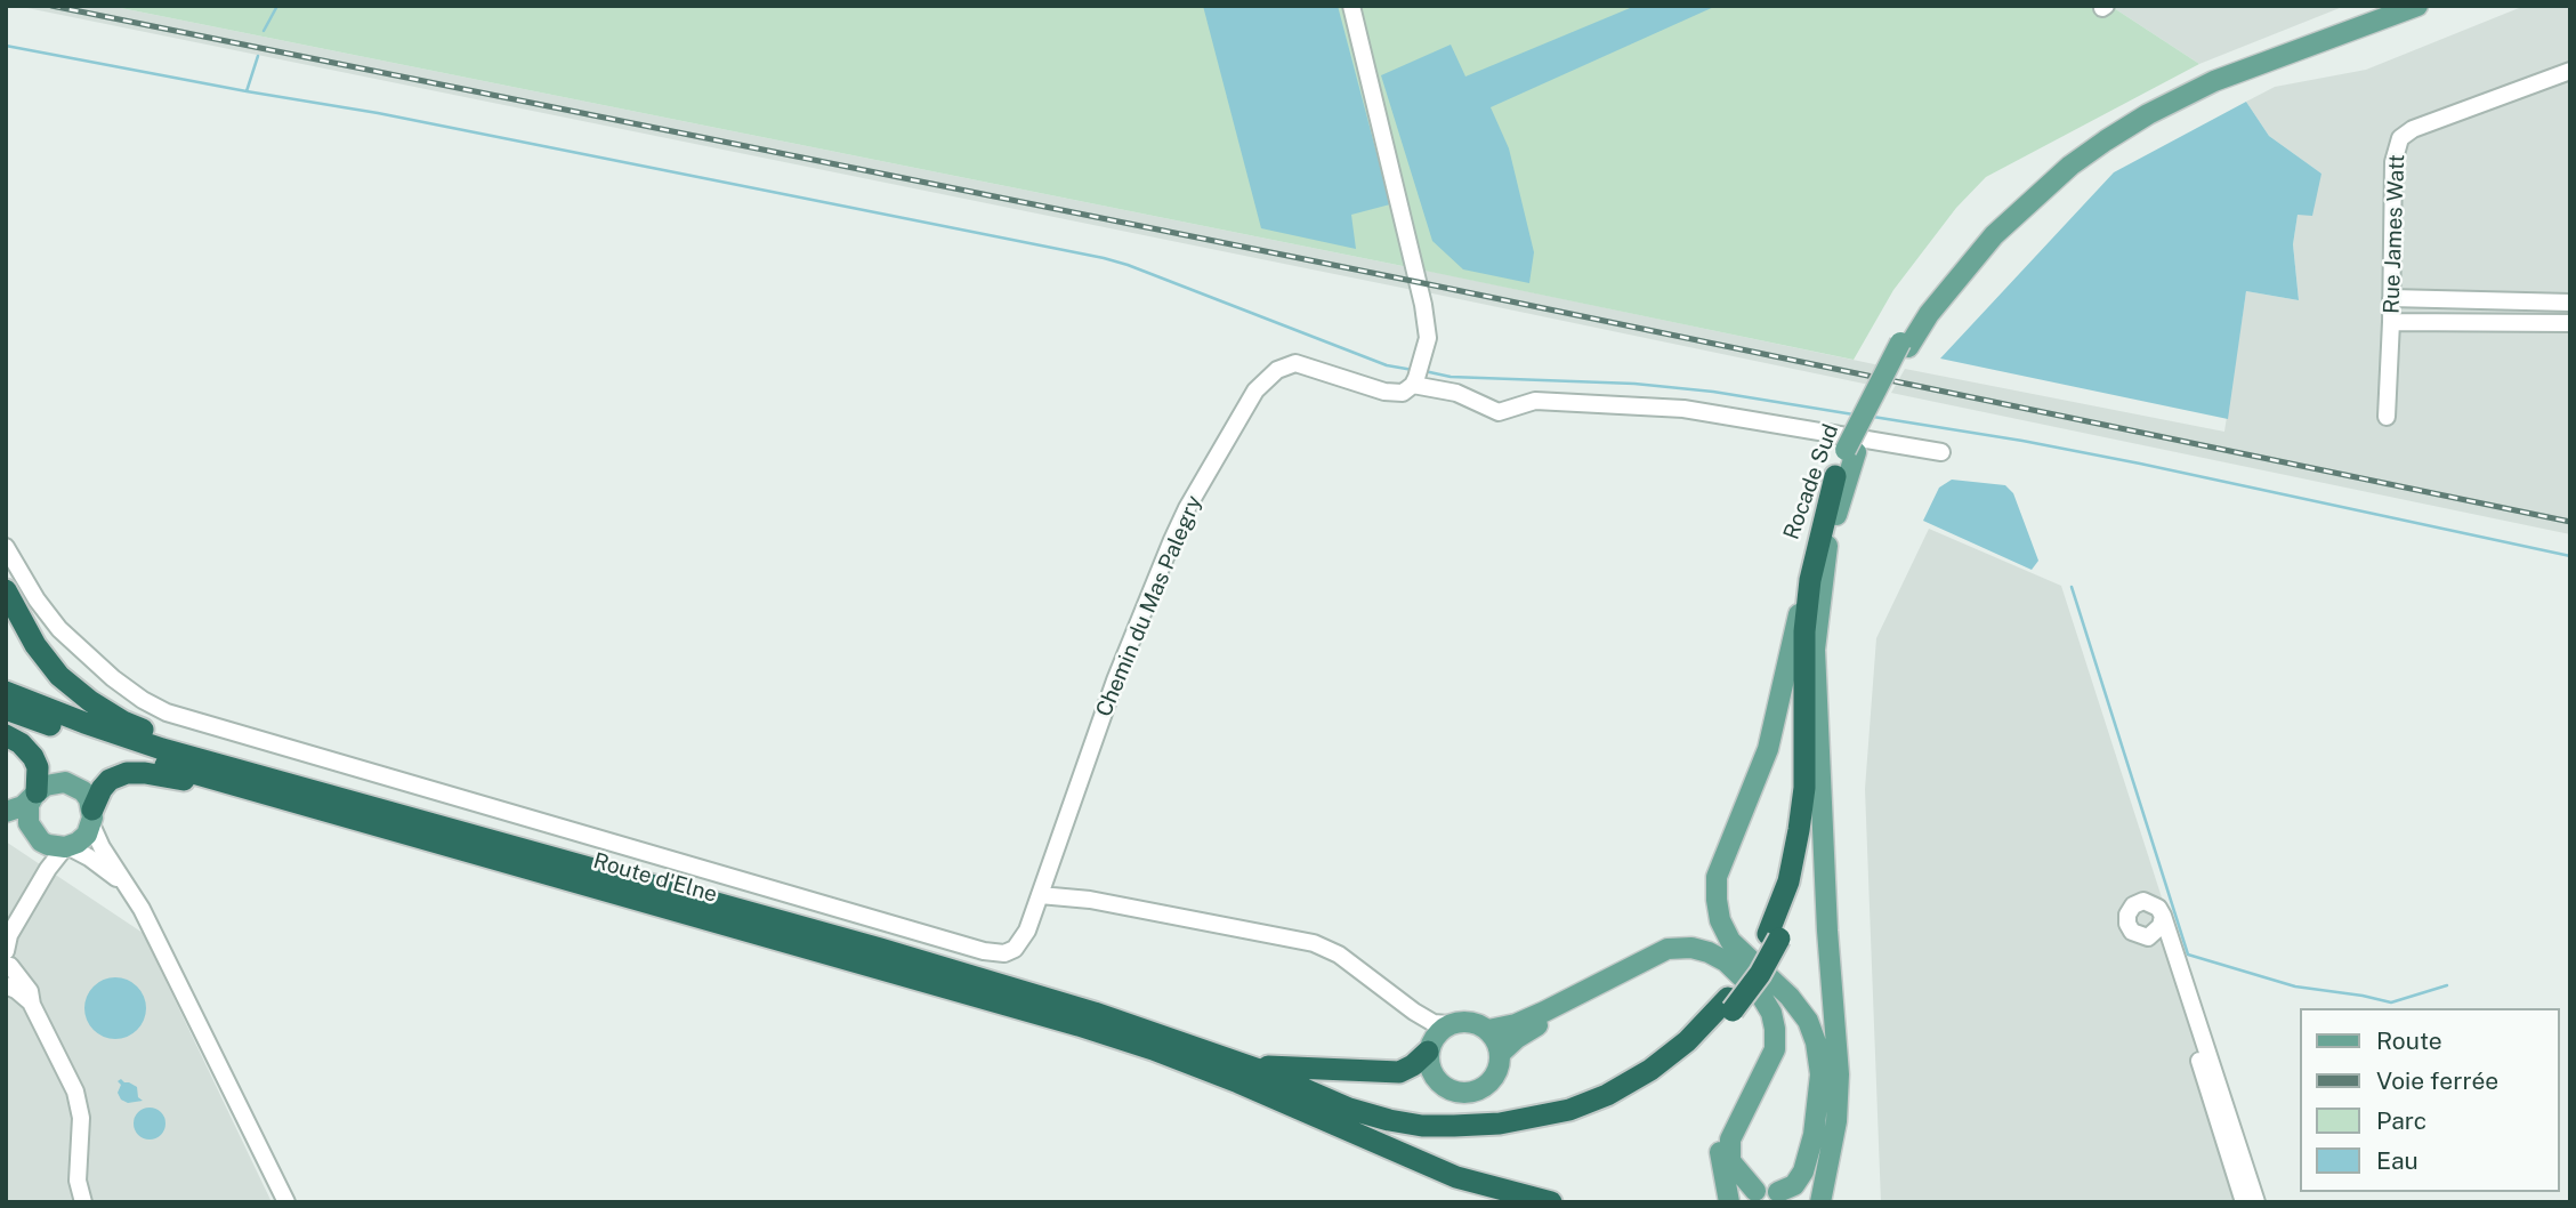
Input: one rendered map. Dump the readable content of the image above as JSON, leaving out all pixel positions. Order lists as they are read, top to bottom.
{
  "streets": {
    "highway": ["Route d'Elne"],
    "main road": ["Rocade Sud"],
    "street": ["Rue James Watt", "Chemin du Mas Palegry"]
  },
  "legend": [
    "Route",
    "Voie ferrée",
    "Parc",
    "Eau"
  ]
}
